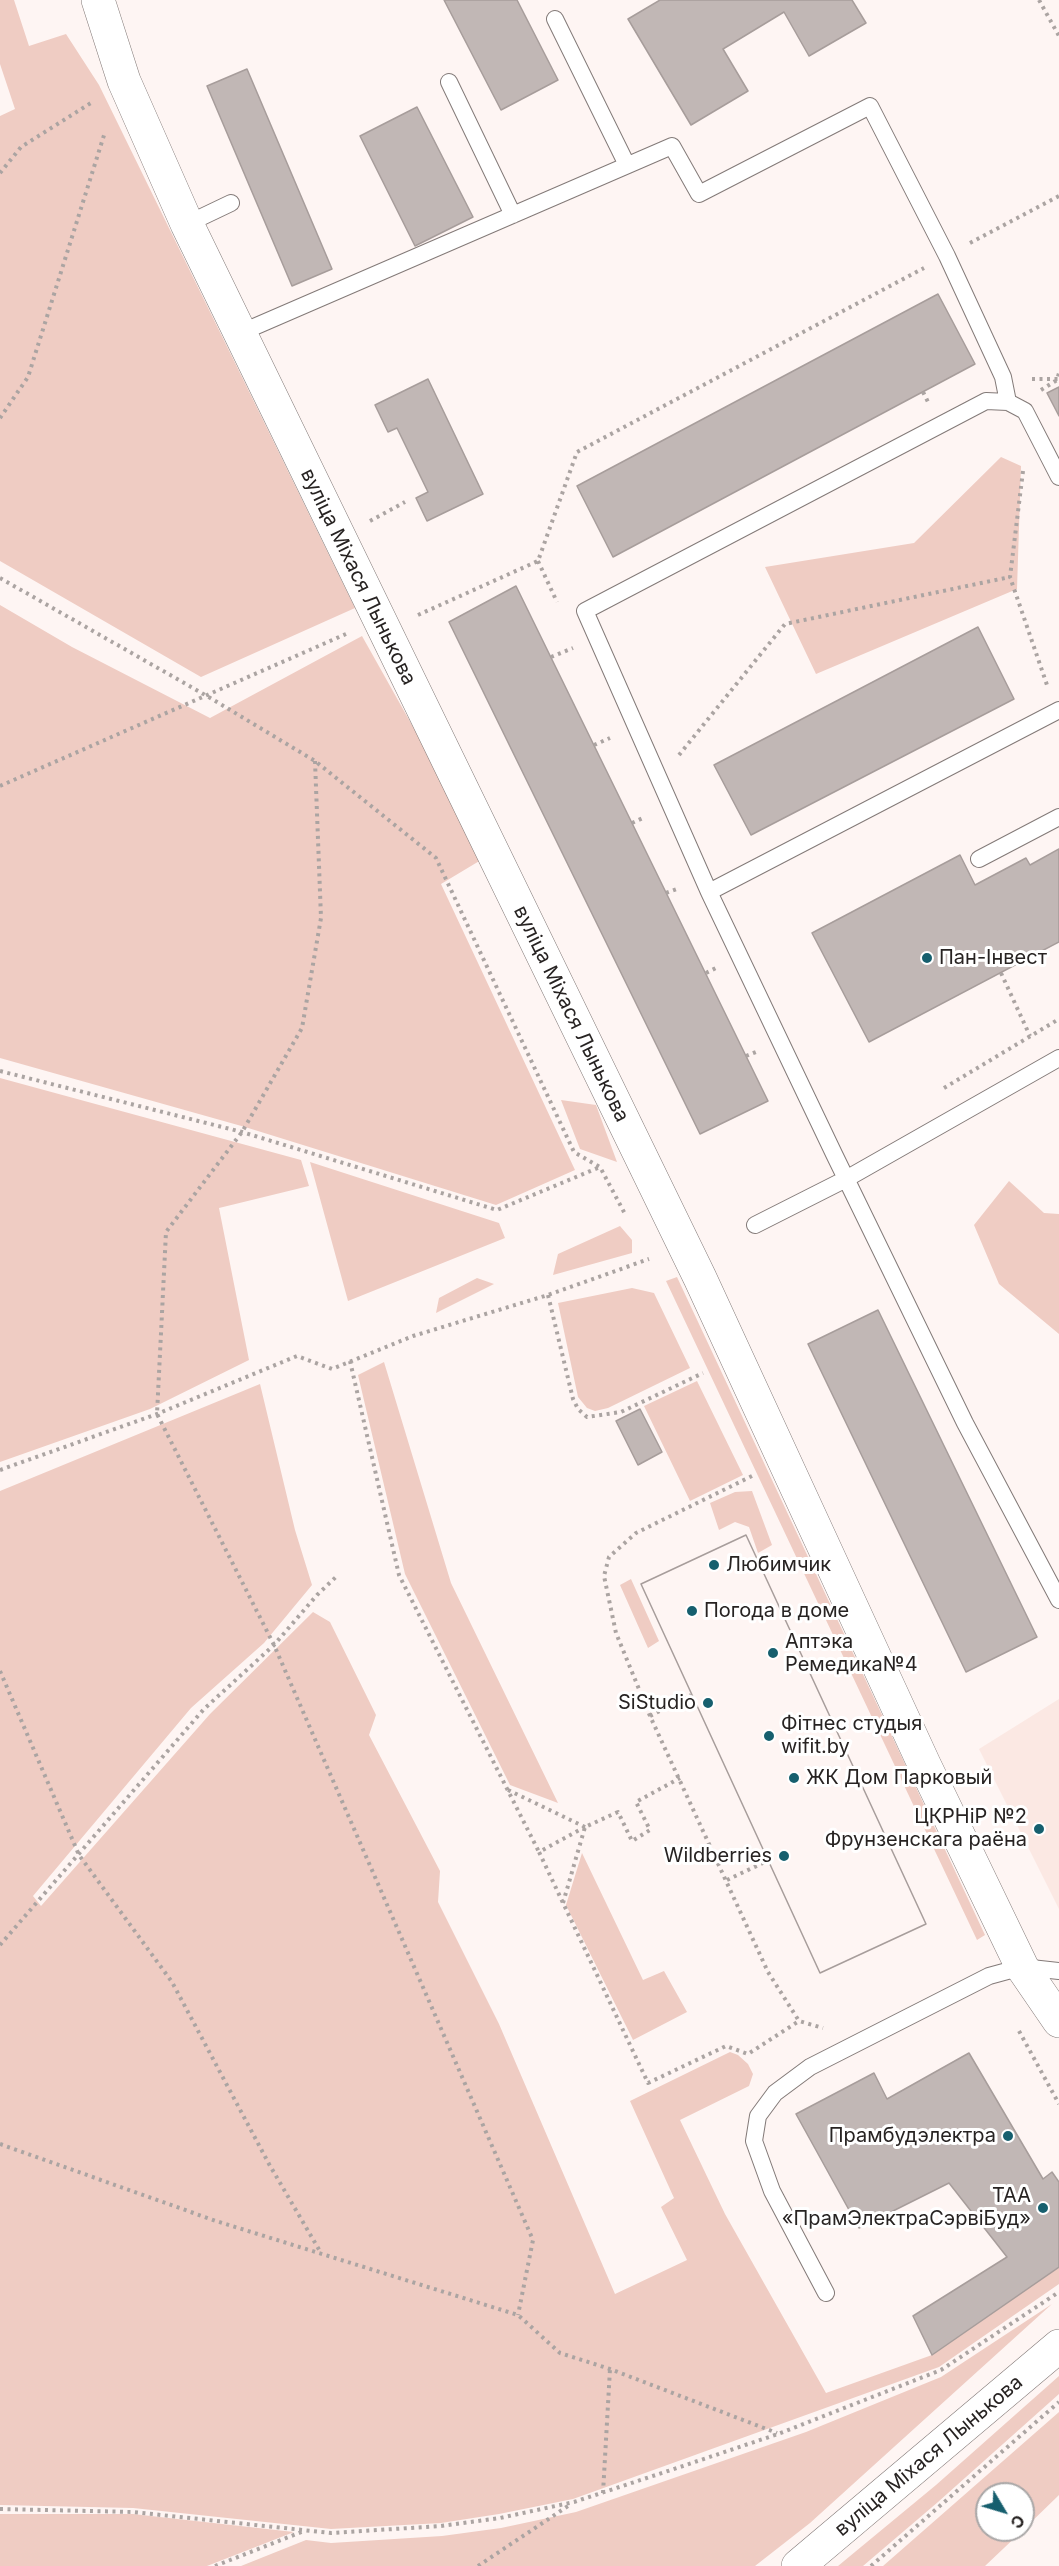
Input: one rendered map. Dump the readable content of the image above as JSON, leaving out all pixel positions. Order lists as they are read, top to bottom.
{
  "streets": {
    "street": ["вуліца Міхася Лынькова"]
  },
  "places": [
    "Пан-Інвест",
    "Любимчик",
    "Погода в доме",
    "Аптэка Ремедика№4",
    "SiStudio",
    "Фітнес студыя wifit.by",
    "ЖК Дом Парковый",
    "ЦКРНіР №2 Фрунзенскага раёна",
    "Wildberries",
    "Прамбудэлектра",
    "ТАА «ПрамЭлектраСэрвіБуд»"
  ],
  "north": "bottom right"
}
